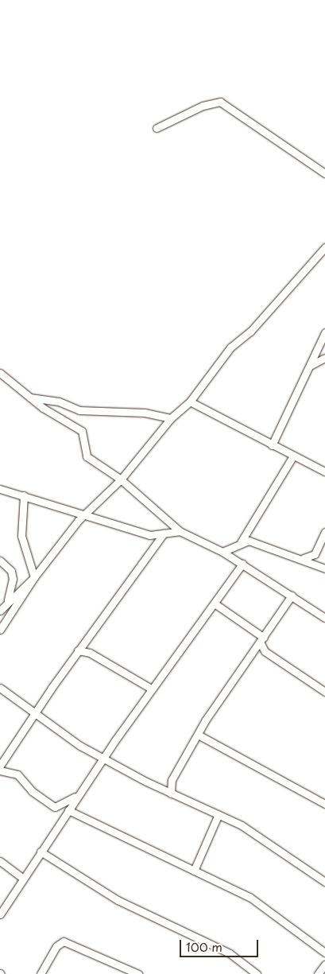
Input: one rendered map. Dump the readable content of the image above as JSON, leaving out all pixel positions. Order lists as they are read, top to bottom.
{
  "scale_bar": "100 m"
}
